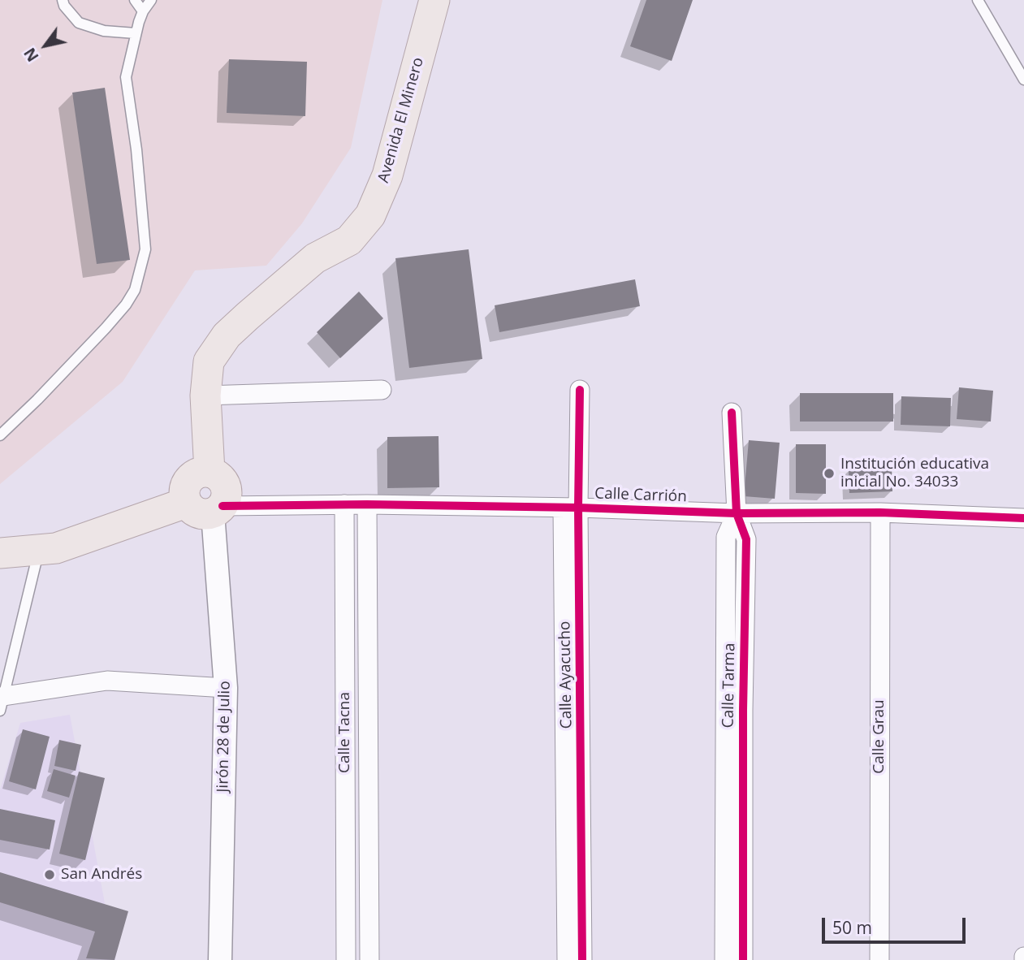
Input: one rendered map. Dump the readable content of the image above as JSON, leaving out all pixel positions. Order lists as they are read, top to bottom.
{
  "streets": {
    "main road": ["Avenida El Minero"],
    "street": [
      "Calle Carrión",
      "Calle Ayacucho",
      "Calle Tarma",
      "Calle Tacna",
      "Jirón 28 de Julio",
      "Calle Grau"
    ]
  },
  "crossings": [
    ["Avenida El Minero", "Calle Carrión"],
    ["Avenida El Minero", "Jirón 28 de Julio"],
    ["Calle Carrión", "Calle Ayacucho"],
    ["Calle Carrión", "Calle Tarma"],
    ["Calle Carrión", "Calle Tacna"],
    ["Calle Carrión", "Jirón 28 de Julio"],
    ["Calle Carrión", "Calle Grau"]
  ],
  "places": ["Institución educativa inicial No. 34033", "San Andrés"],
  "scale_bar": "50 m",
  "north": "bottom left"
}
